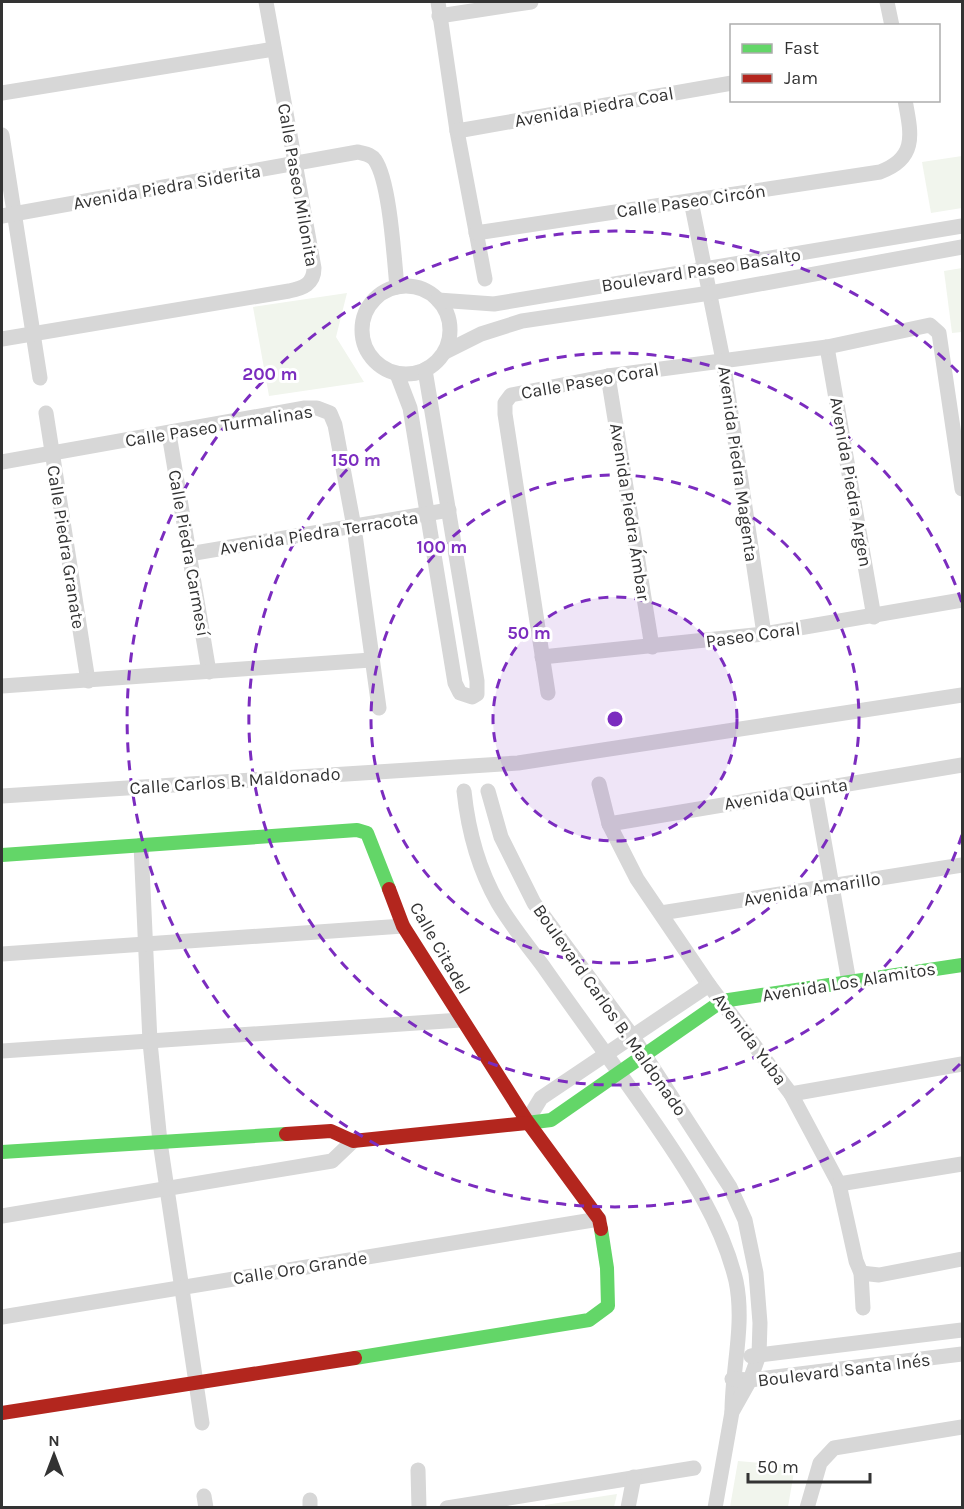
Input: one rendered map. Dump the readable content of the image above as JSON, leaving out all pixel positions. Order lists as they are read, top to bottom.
{
  "streets": {
    "street": [
      "Avenida Piedra Coal",
      "Calle Paseo Milonita",
      "Avenida Piedra Siderita",
      "Calle Paseo Circón",
      "Boulevard Paseo Basalto",
      "Calle Paseo Coral",
      "Calle Paseo Turmalinas",
      "Avenida Piedra Magenta",
      "Avenida Piedra Argen",
      "Avenida Piedra Ámbar",
      "Avenida Piedra Terracota",
      "Calle Piedra Granate",
      "Calle Piedra Carmesí",
      "Paseo Coral",
      "Calle Carlos B. Maldonado",
      "Avenida Quinta",
      "Avenida Amarillo",
      "Calle Citadel",
      "Avenida Los Alamitos",
      "Boulevard Carlos B. Maldonado",
      "Avenida Yuba",
      "Calle Oro Grande",
      "Boulevard Santa Inés"
    ]
  },
  "crossings": [
    ["Calle Paseo Milonita", "Avenida Piedra Siderita"],
    ["Avenida Piedra Siderita", "Boulevard Paseo Basalto"],
    ["Calle Paseo Circón", "Avenida Piedra Magenta"],
    ["Boulevard Paseo Basalto", "Avenida Piedra Magenta"],
    ["Calle Paseo Coral", "Avenida Piedra Magenta"],
    ["Calle Paseo Coral", "Avenida Piedra Argen"],
    ["Calle Paseo Coral", "Avenida Piedra Ámbar"],
    ["Calle Paseo Coral", "Paseo Coral"],
    ["Calle Paseo Turmalinas", "Avenida Piedra Terracota"],
    ["Calle Paseo Turmalinas", "Calle Piedra Granate"],
    ["Calle Paseo Turmalinas", "Calle Piedra Carmesí"],
    ["Avenida Piedra Magenta", "Paseo Coral"],
    ["Avenida Piedra Argen", "Paseo Coral"],
    ["Avenida Piedra Ámbar", "Paseo Coral"],
    ["Avenida Piedra Terracota", "Calle Piedra Carmesí"],
    ["Avenida Quinta", "Avenida Yuba"],
    ["Avenida Amarillo", "Avenida Yuba"],
    ["Calle Citadel", "Avenida Los Alamitos"],
    ["Calle Citadel", "Calle Oro Grande"],
    ["Avenida Los Alamitos", "Boulevard Carlos B. Maldonado"],
    ["Avenida Los Alamitos", "Avenida Yuba"],
    ["Boulevard Carlos B. Maldonado", "Boulevard Santa Inés"]
  ],
  "legend": ["Fast", "Jam"],
  "scale_bar": "50 m",
  "north": "top",
  "rings": [
    "200 m",
    "150 m",
    "100 m",
    "50 m"
  ]
}
